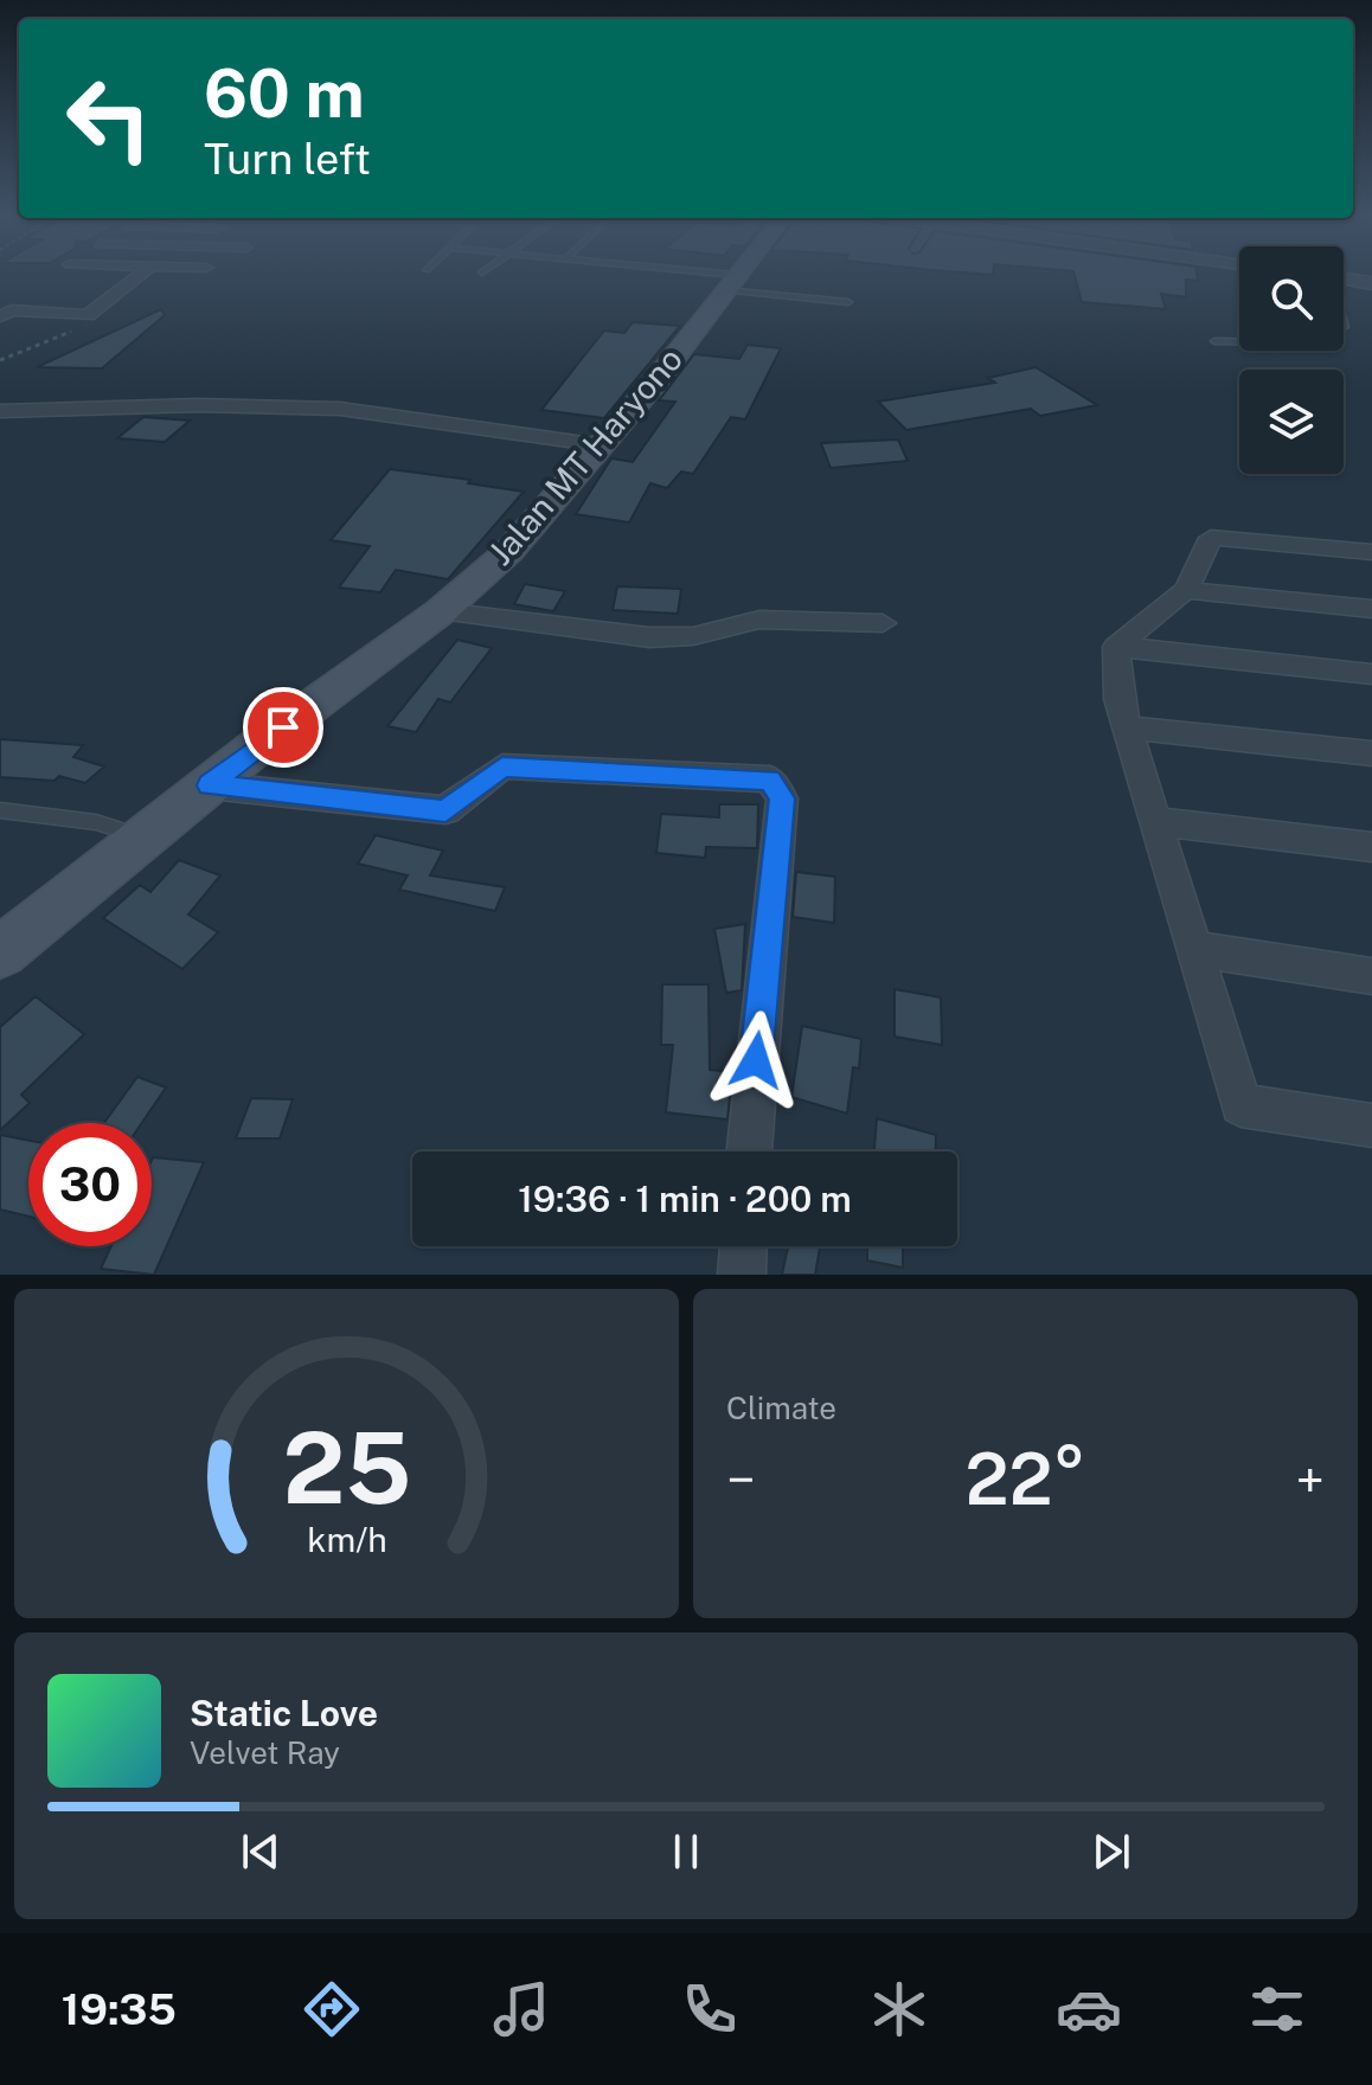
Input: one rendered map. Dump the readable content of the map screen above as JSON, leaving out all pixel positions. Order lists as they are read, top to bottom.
{
  "streets": {
    "main road": ["Jalan MT Haryono"]
  },
  "page": {
    "turn": ["60 m", "Turn left"],
    "limit": "30",
    "trip": "19:36 · 1 min · 200 m",
    "tile": "Climate",
    "heat": ["−", "22°", "+"],
    "song": ["Static Love", "Velvet Ray"],
    "tabs": "19:35",
    "gauge": ["25", "km/h"]
  }
}
